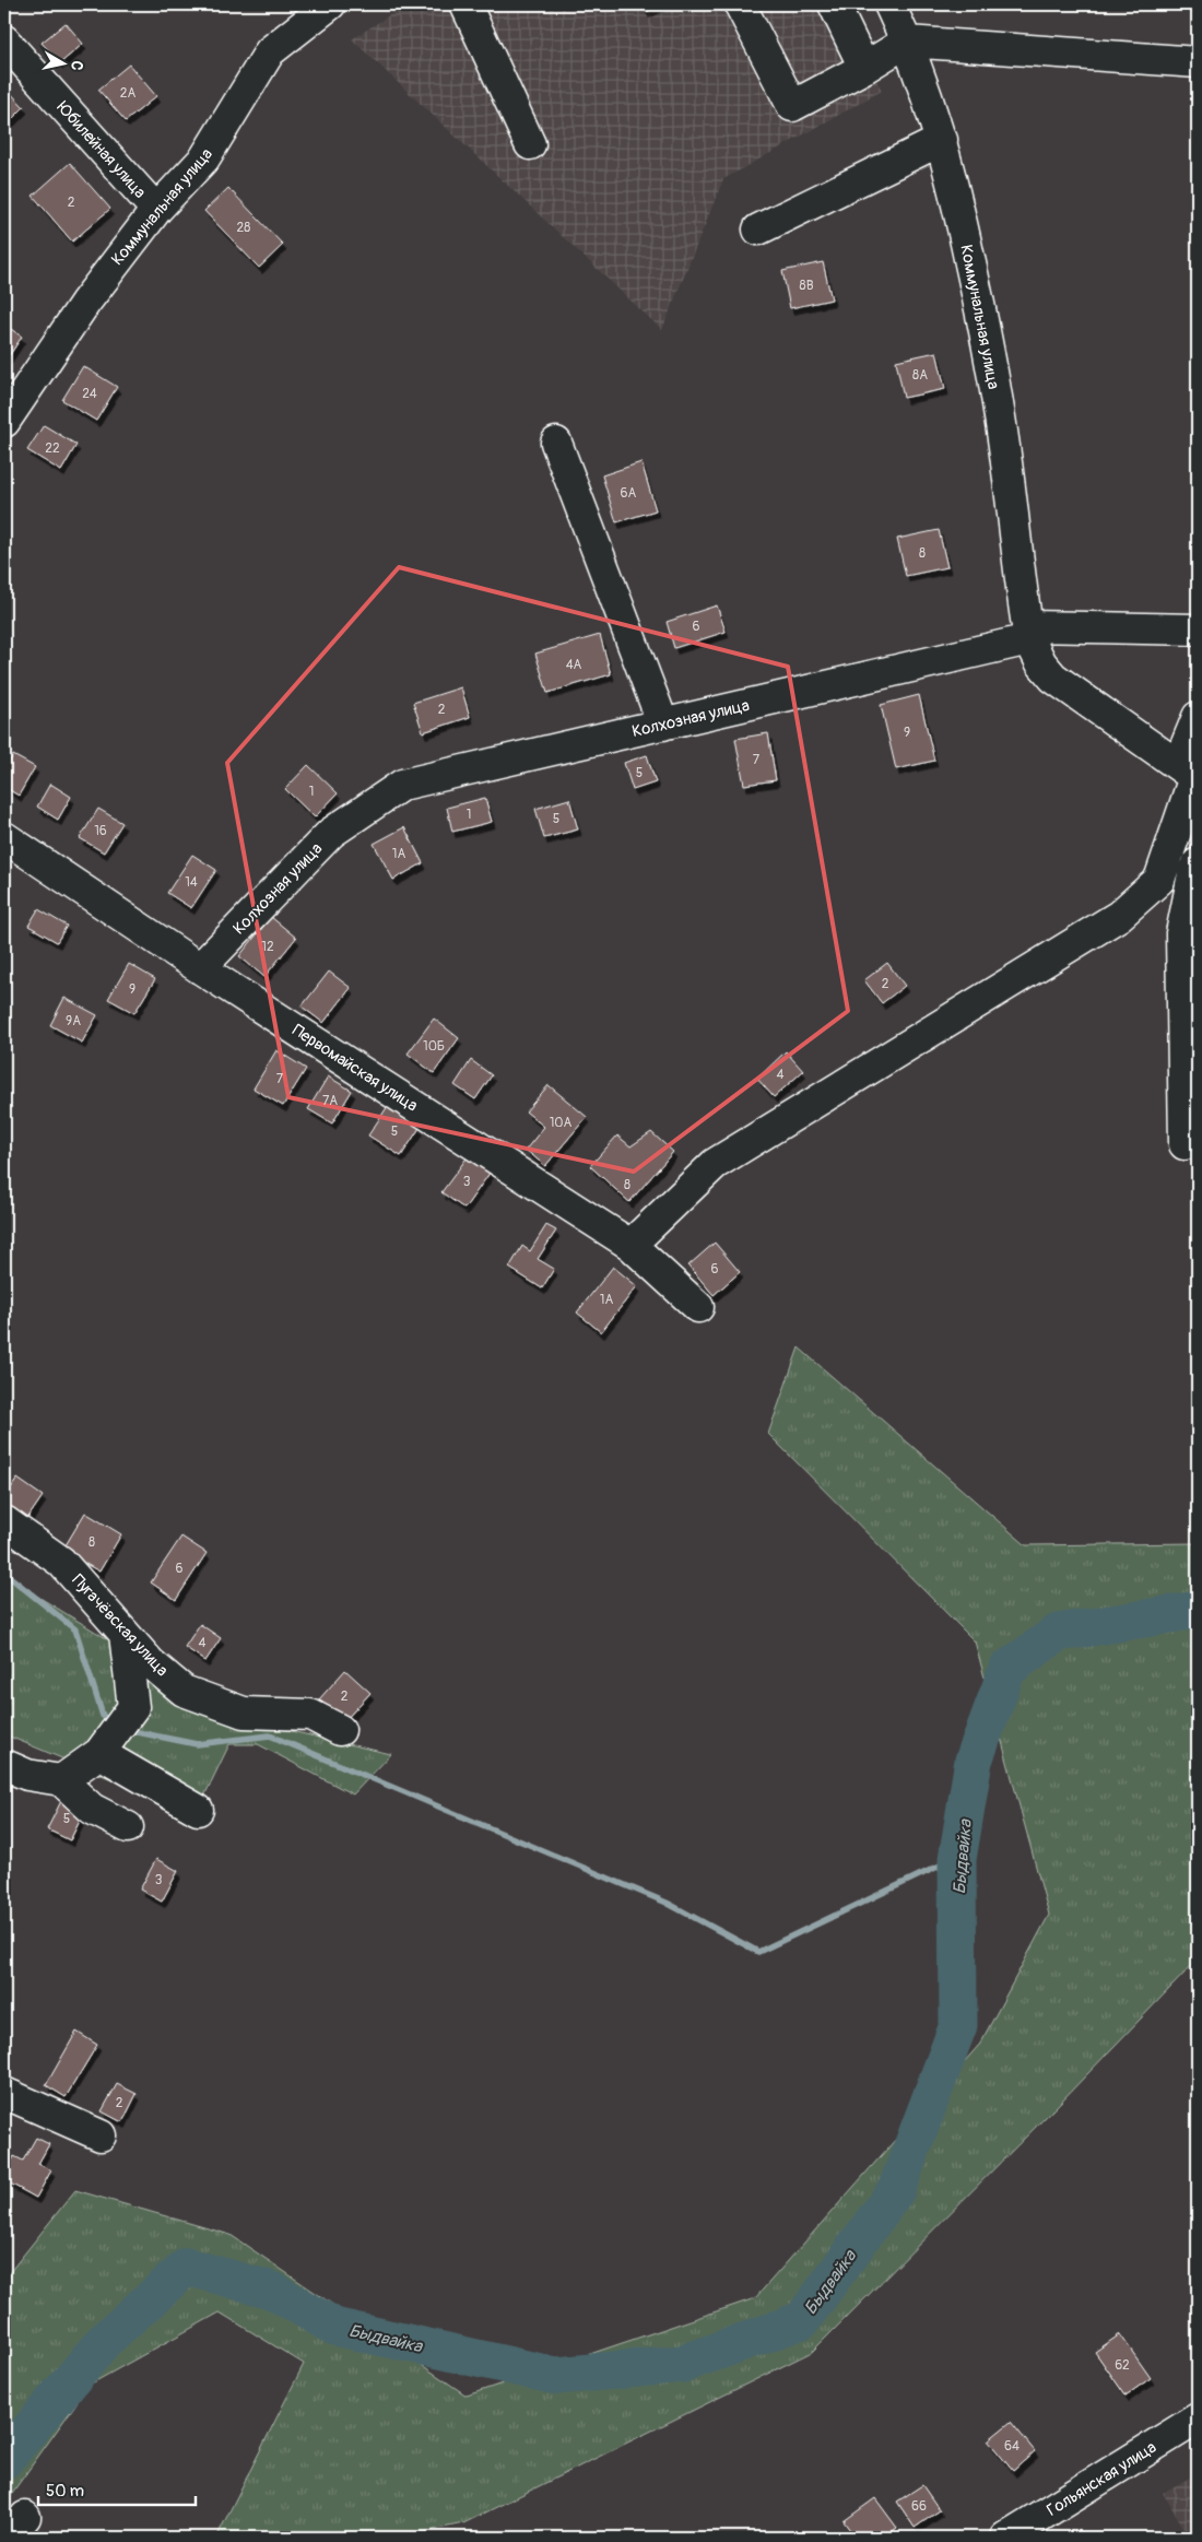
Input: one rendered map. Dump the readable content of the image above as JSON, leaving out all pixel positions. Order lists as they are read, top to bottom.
{
  "streets": {
    "street": [
      "Юбилейная улица",
      "Коммунальная улица",
      "Колхозная улица",
      "Первомайская улица",
      "Пугачёвская улица",
      "Гольянская улица"
    ]
  },
  "crossings": [
    ["Юбилейная улица", "Коммунальная улица"],
    ["Коммунальная улица", "Колхозная улица"],
    ["Колхозная улица", "Первомайская улица"]
  ],
  "water": ["Быдвайка"],
  "house_numbers": [
    "2А",
    "2",
    "28",
    "8В",
    "8А",
    "24",
    "22",
    "6А",
    "8",
    "6",
    "4А",
    "2",
    "9",
    "7",
    "5",
    "1",
    "1",
    "5",
    "16",
    "1А",
    "14",
    "12",
    "2",
    "9",
    "9А",
    "10Б",
    "4",
    "7",
    "7А",
    "10А",
    "5",
    "3",
    "8",
    "6",
    "1А",
    "8",
    "6",
    "4",
    "2",
    "5",
    "3",
    "2",
    "62",
    "64",
    "66"
  ],
  "scale_bar": "50 m",
  "north": "right"
}
